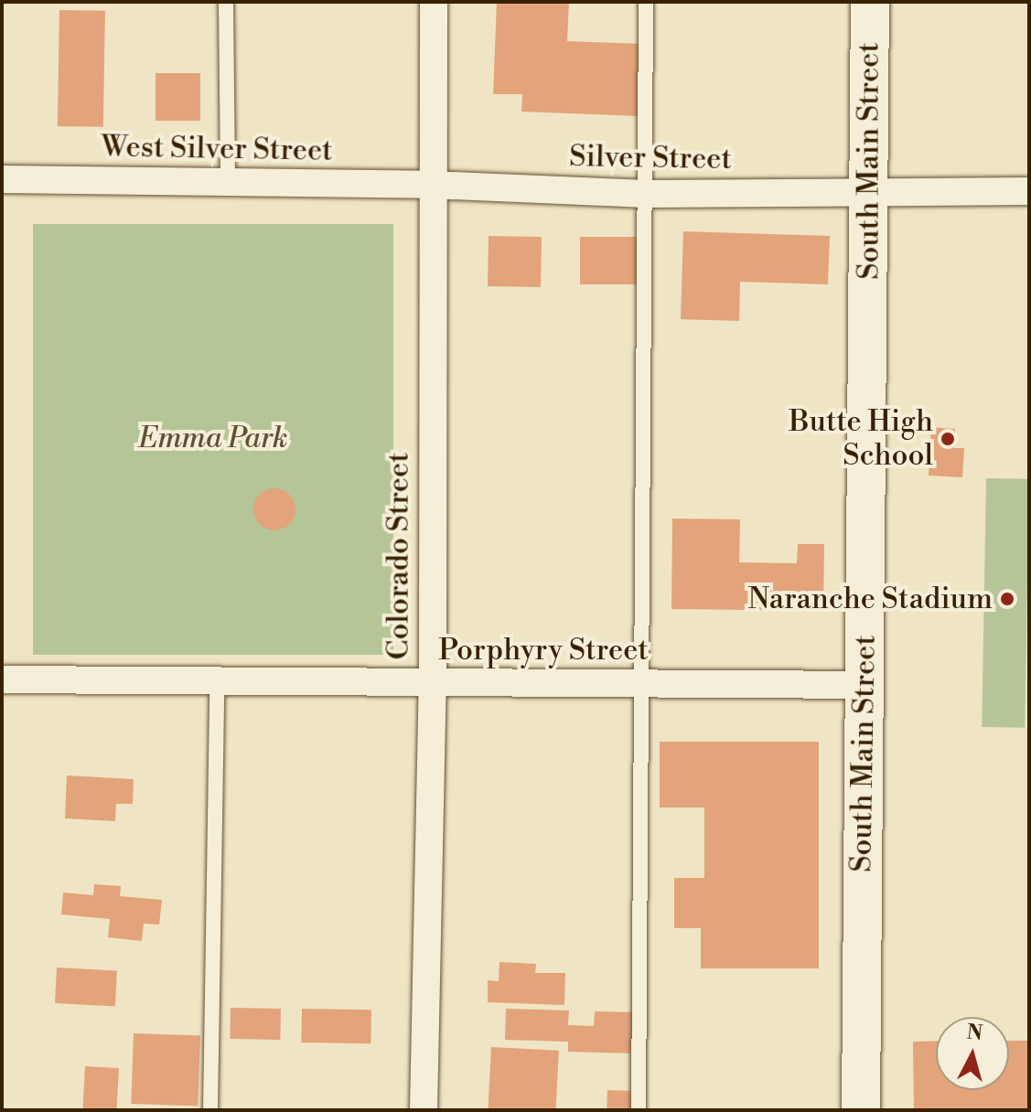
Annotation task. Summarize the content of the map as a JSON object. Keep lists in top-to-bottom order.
{
  "streets": {
    "main road": ["South Main Street"],
    "street": [
      "West Silver Street",
      "Silver Street",
      "Colorado Street",
      "Porphyry Street"
    ]
  },
  "crossings": [
    ["West Silver Street", "Silver Street"],
    ["West Silver Street", "Colorado Street"],
    ["Silver Street", "South Main Street"],
    ["Silver Street", "Colorado Street"],
    ["South Main Street", "Porphyry Street"],
    ["Colorado Street", "Porphyry Street"]
  ],
  "parks": ["Emma Park"],
  "places": ["Butte High School", "Naranche Stadium"],
  "north": "top"
}
